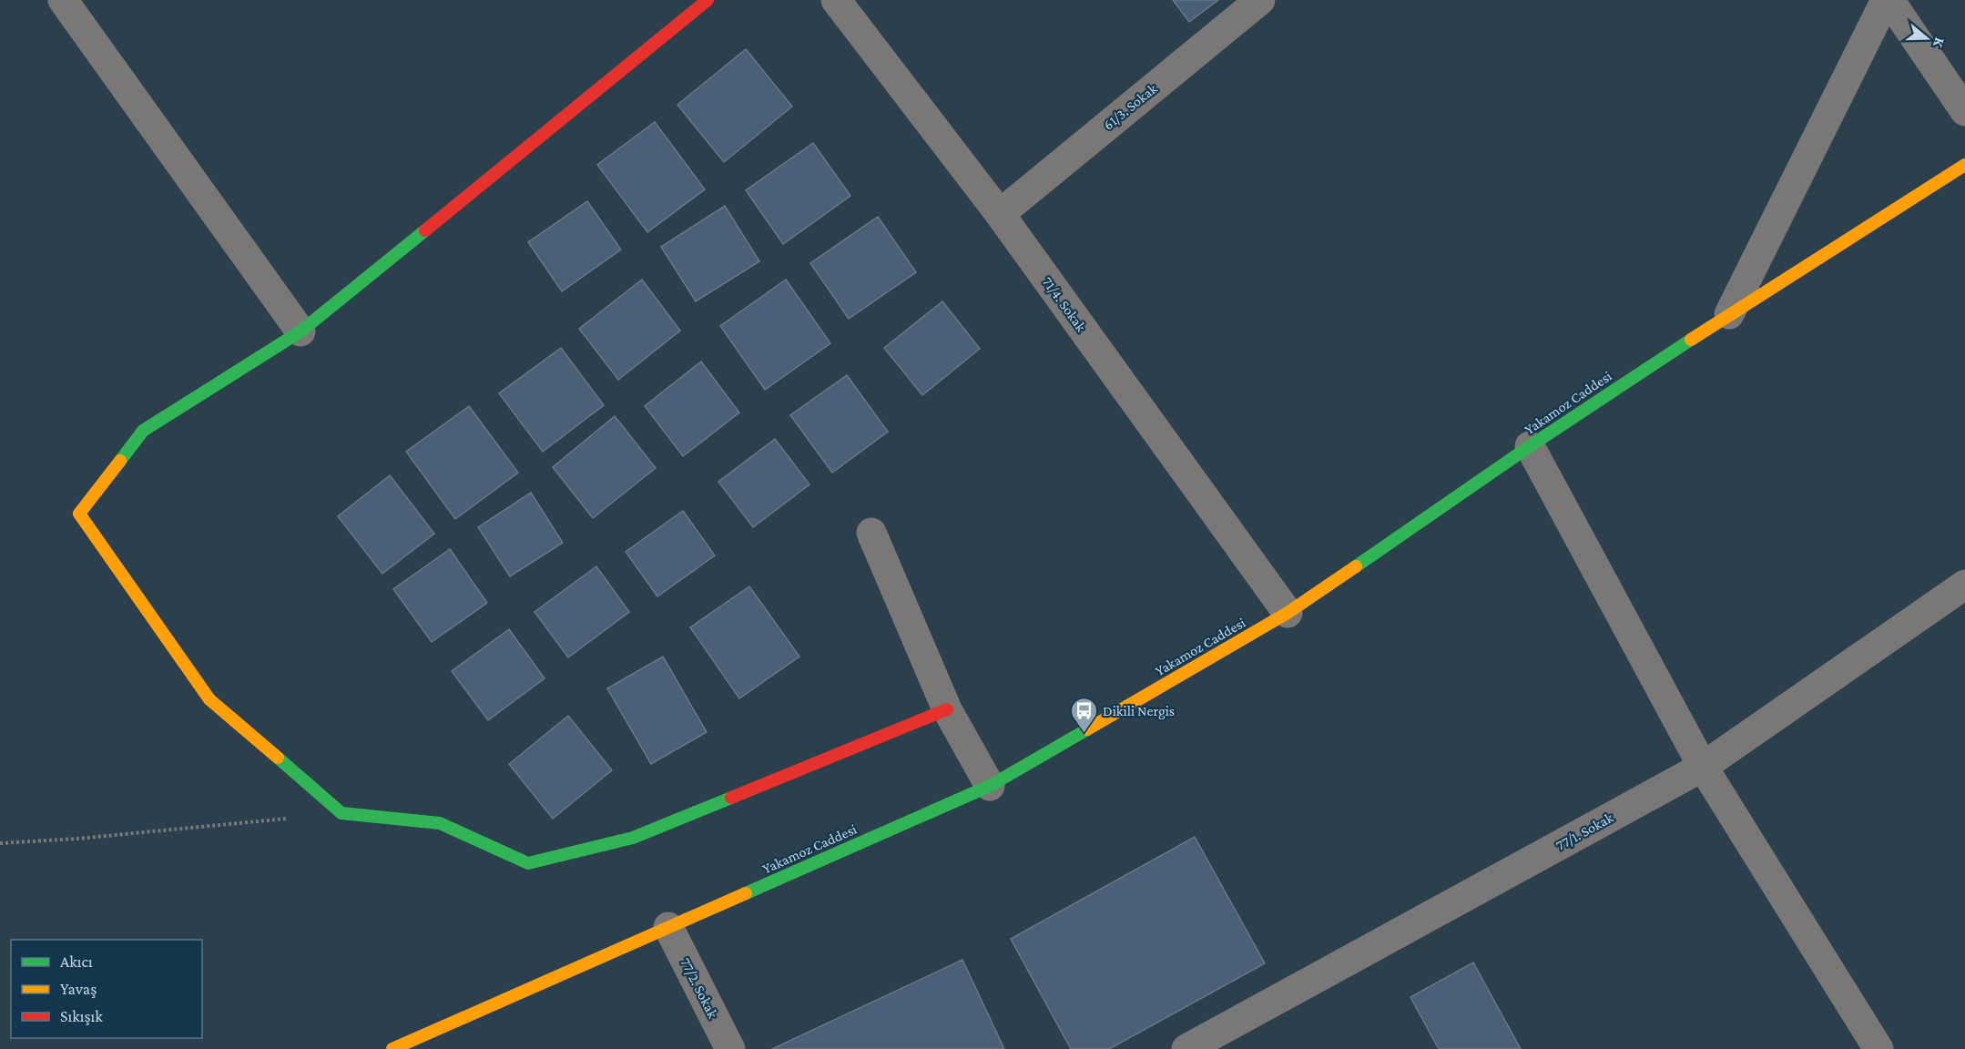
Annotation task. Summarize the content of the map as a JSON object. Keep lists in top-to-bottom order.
{
  "streets": {
    "street": [
      "61/3. Sokak",
      "71/4. Sokak",
      "Yakamoz Caddesi",
      "77/1. Sokak",
      "77/2. Sokak"
    ]
  },
  "crossings": [
    ["61/3. Sokak", "71/4. Sokak"],
    ["71/4. Sokak", "Yakamoz Caddesi"],
    ["Yakamoz Caddesi", "77/2. Sokak"]
  ],
  "places": {
    "bus stop": ["Dikili Nergis"]
  },
  "legend": ["Akıcı", "Yavaş", "Sıkışık"],
  "north": "right"
}
